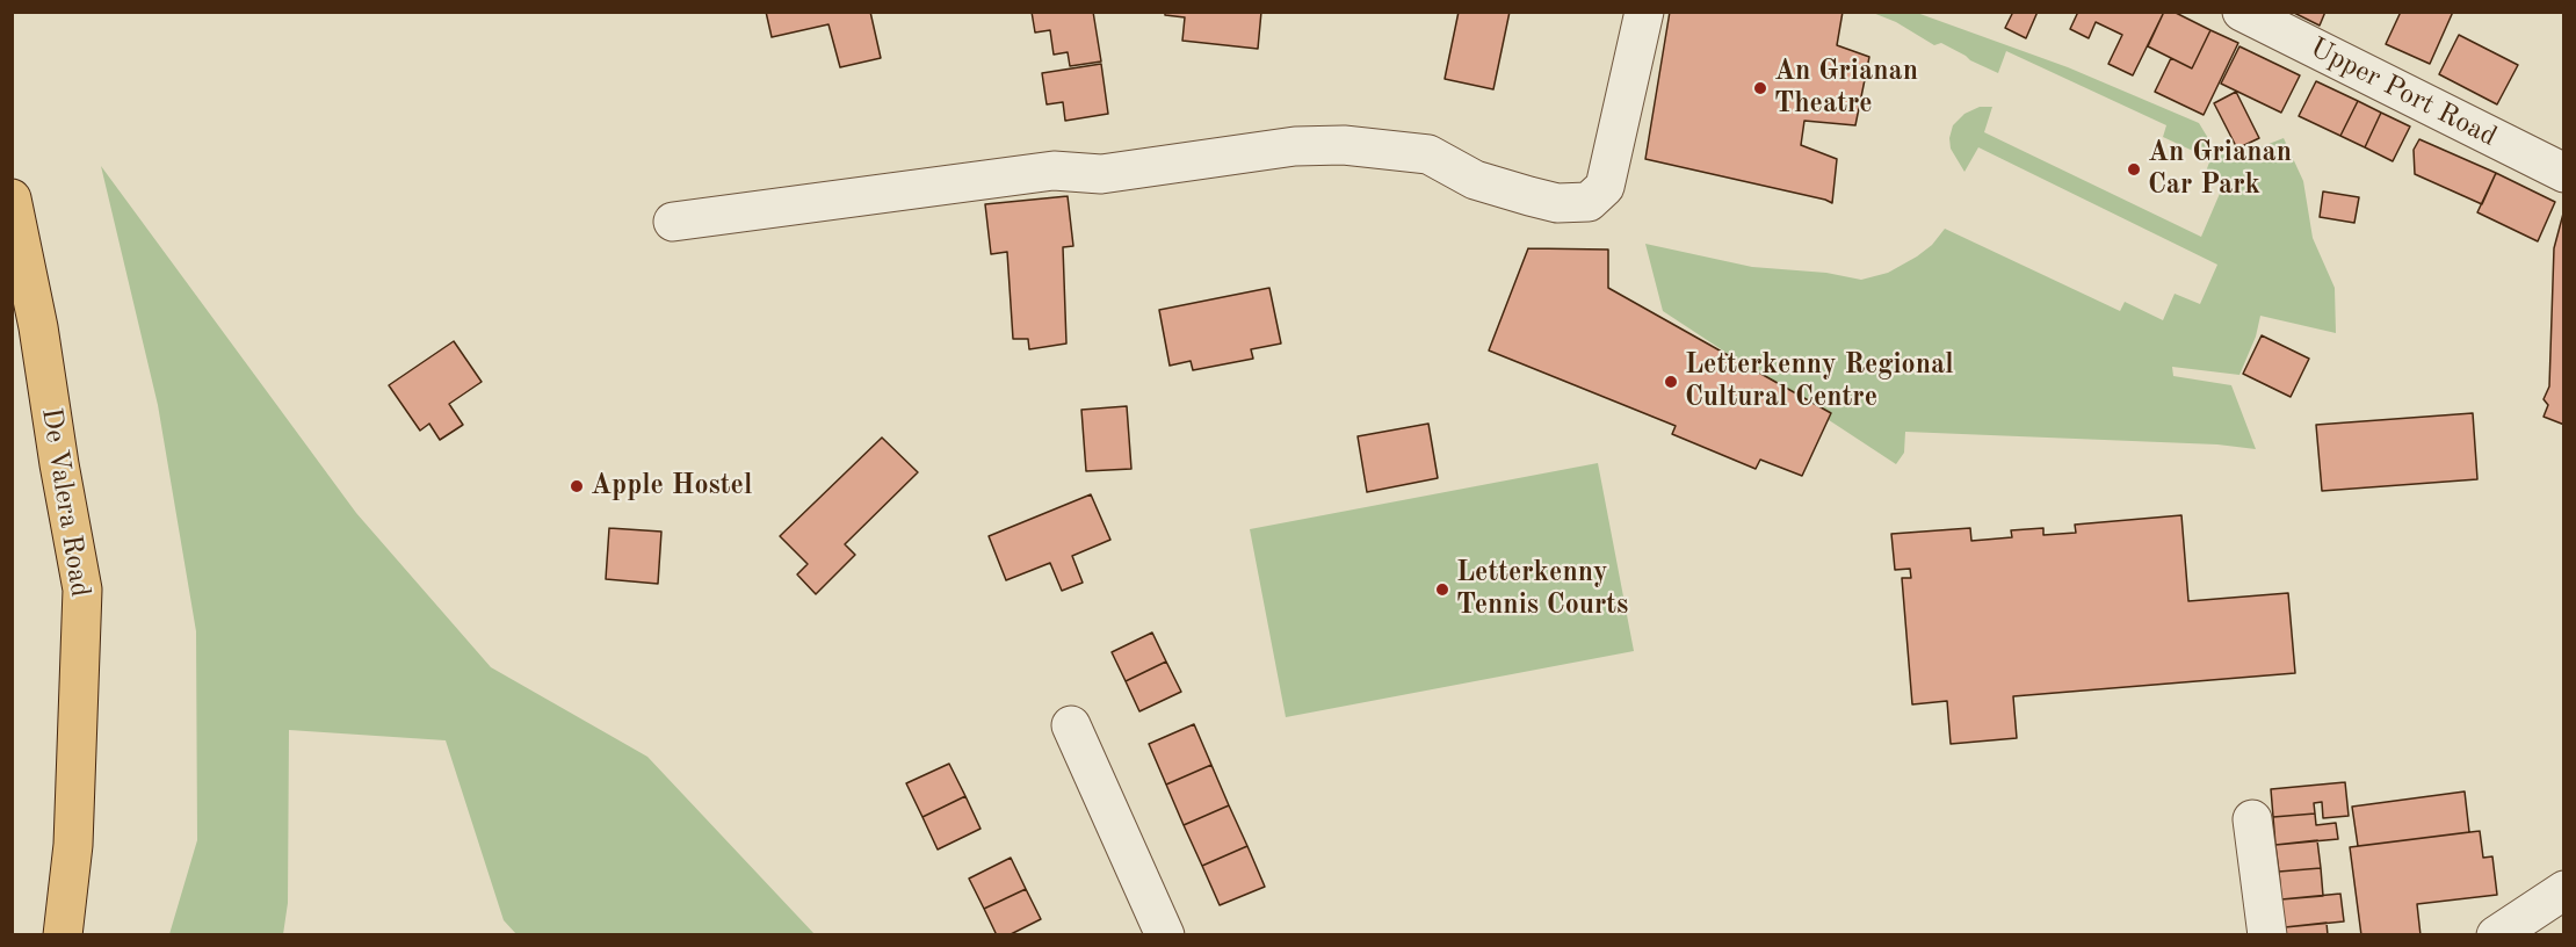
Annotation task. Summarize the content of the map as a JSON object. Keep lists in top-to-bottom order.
{
  "streets": {
    "main road": ["De Valera Road"],
    "street": ["Upper Port Road"]
  },
  "places": [
    "An Grianan Theatre",
    "An Grianan Car Park",
    "Letterkenny Regional Cultural Centre",
    "Apple Hostel",
    "Letterkenny Tennis Courts"
  ]
}
